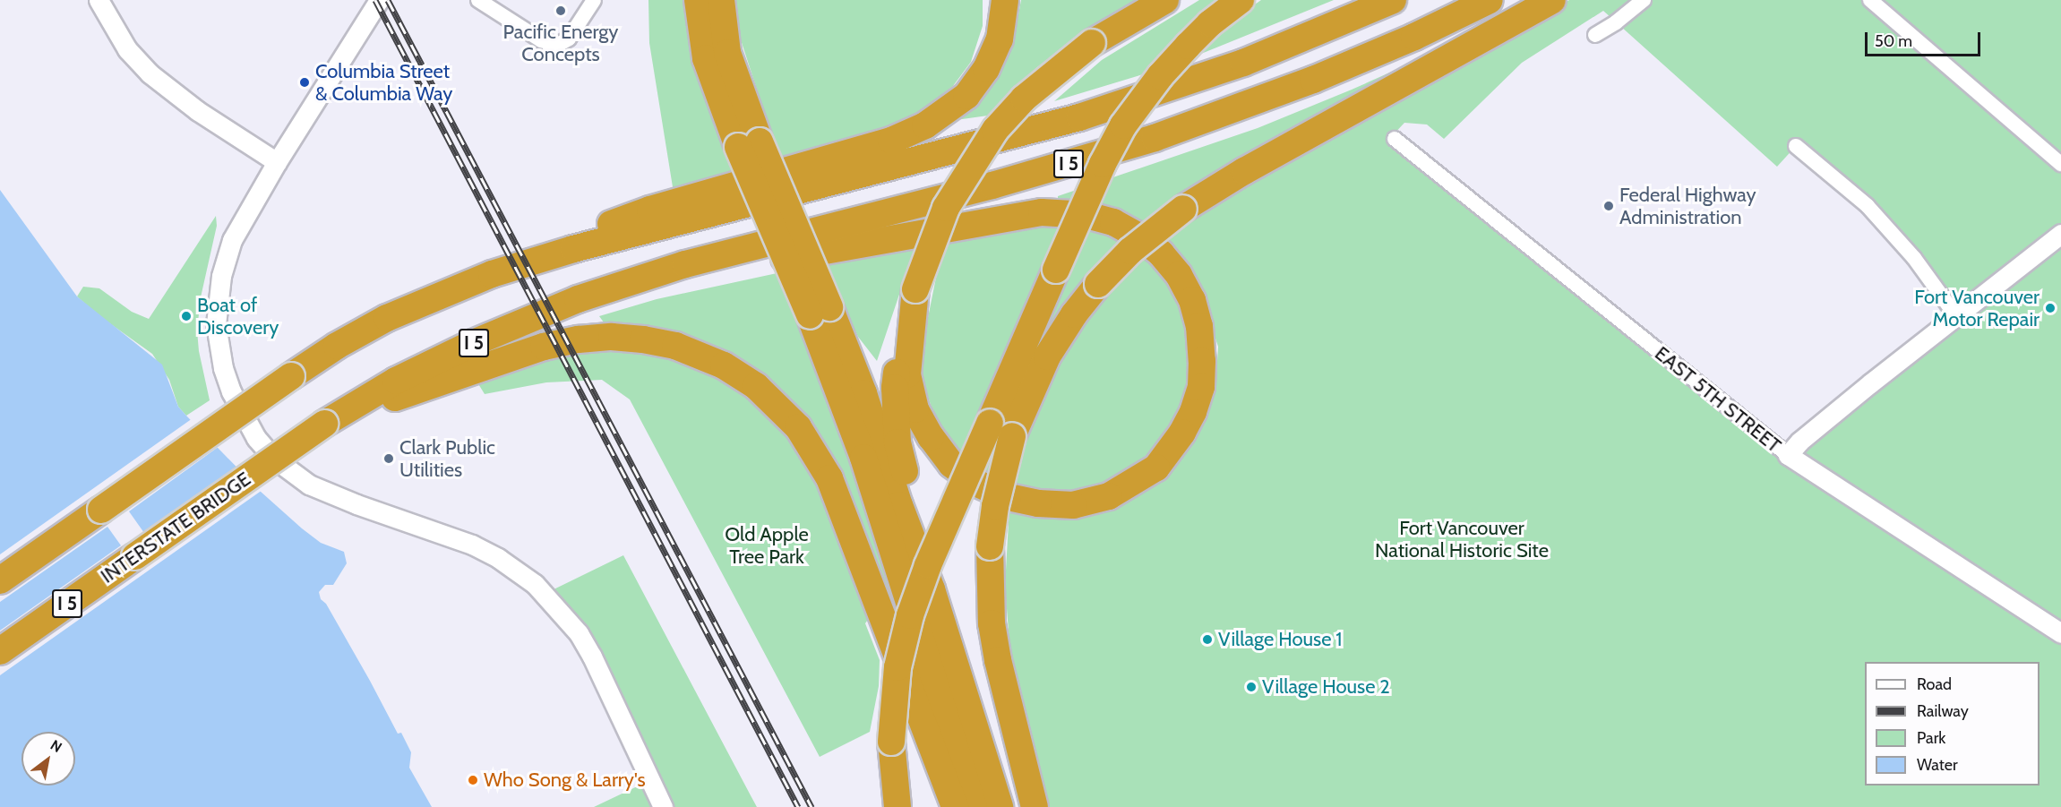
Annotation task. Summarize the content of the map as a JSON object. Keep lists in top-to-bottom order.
{
  "streets": {
    "highway": ["I 5", "INTERSTATE BRIDGE"],
    "street": ["EAST 5TH STREET"]
  },
  "crossings": [
    ["I 5", "INTERSTATE BRIDGE"]
  ],
  "parks": ["Fort Vancouver National Historic Site", "Old Apple Tree Park"],
  "places": [
    "Pacific Energy Concepts",
    "Columbia Street & Columbia Way",
    "Federal Highway Administration",
    "Fort Vancouver Motor Repair",
    "Boat of Discovery",
    "Clark Public Utilities",
    "Village House 1",
    "Village House 2",
    "Who Song & Larry's"
  ],
  "legend": [
    "Road",
    "Railway",
    "Park",
    "Water"
  ],
  "scale_bar": "50 m",
  "north": "top right"
}
